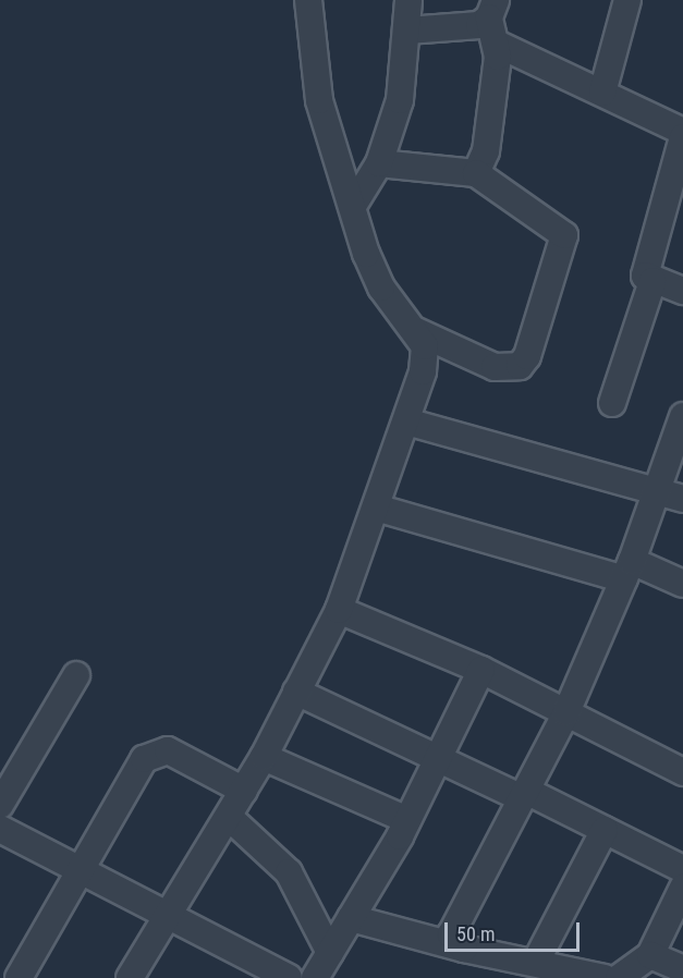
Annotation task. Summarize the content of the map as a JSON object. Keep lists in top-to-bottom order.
{
  "scale_bar": "50 m"
}
